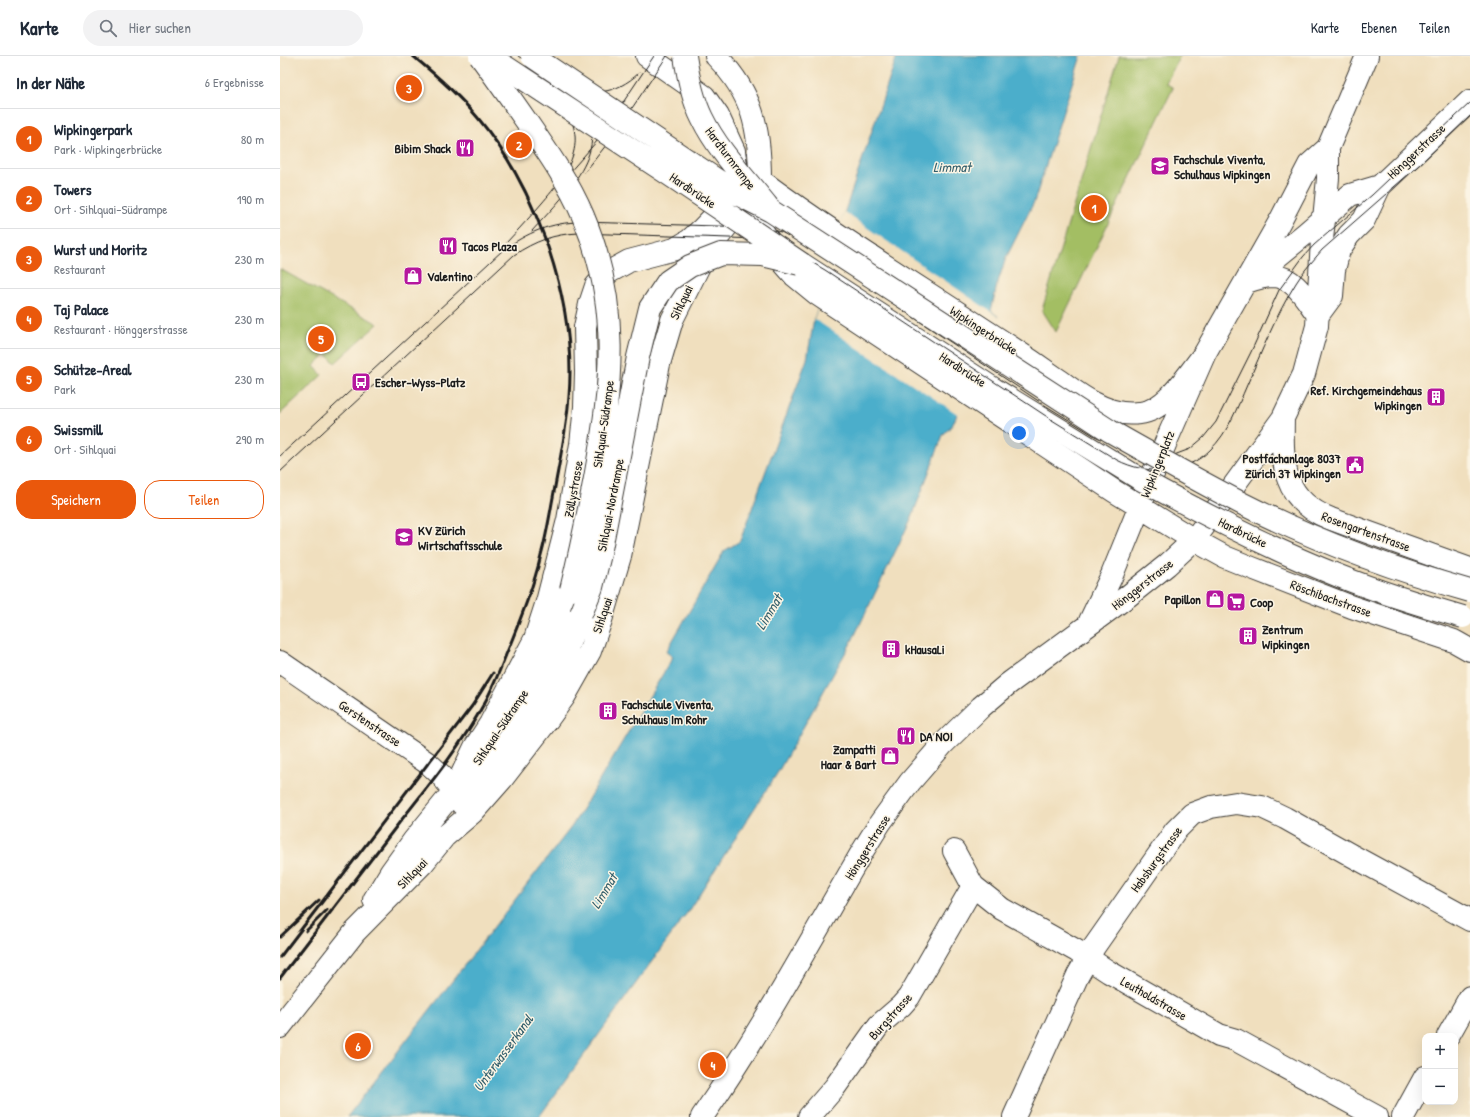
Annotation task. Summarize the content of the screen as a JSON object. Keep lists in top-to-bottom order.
{
  "streets": {
    "street": [
      "Hönggerstrasse",
      "Hardturmrampe",
      "Hardbrücke",
      "Sihlquai",
      "Wipkingerbrücke",
      "Sihlquai-Südrampe",
      "Wipkingerplatz",
      "Zöllystrasse",
      "Sihlquai-Nordrampe",
      "Rosengartenstrasse",
      "Röschibachstrasse",
      "Gerstenstrasse",
      "Habsburgstrasse",
      "Leutholdstrasse",
      "Burgstrasse"
    ]
  },
  "crossings": [
    ["Hönggerstrasse", "Wipkingerplatz"],
    ["Hönggerstrasse", "Röschibachstrasse"],
    ["Hardturmrampe", "Hardbrücke"],
    ["Hardbrücke", "Sihlquai-Nordrampe"],
    ["Sihlquai", "Sihlquai-Südrampe"],
    ["Sihlquai", "Zöllystrasse"],
    ["Sihlquai", "Sihlquai-Nordrampe"],
    ["Sihlquai", "Gerstenstrasse"],
    ["Wipkingerbrücke", "Wipkingerplatz"],
    ["Sihlquai-Südrampe", "Zöllystrasse"],
    ["Sihlquai-Südrampe", "Gerstenstrasse"],
    ["Wipkingerplatz", "Röschibachstrasse"],
    ["Zöllystrasse", "Gerstenstrasse"],
    ["Habsburgstrasse", "Leutholdstrasse"],
    ["Leutholdstrasse", "Burgstrasse"]
  ],
  "water": ["Limmat", "Unterwasserkanal"],
  "places": {
    "restaurant": ["Bibim Shack", "Tacos Plaza", "DA NOI"],
    "school or university": ["Fachschule Viventa, Schulhaus Wipkingen", "KV Zürich Wirtschaftsschule"],
    "shop": ["Valentino", "Papillon", "Zampatti Haar & Bart"],
    "bus stop": ["Escher-Wyss-Platz"],
    "building": [
      "Ref. Kirchgemeindehaus Wipkingen",
      "Zentrum Wipkingen",
      "kHausaLi",
      "Fachschule Viventa, Schulhaus Im Rohr"
    ],
    "public building": ["Postfachanlage 8037 Zürich 37 Wipkingen"],
    "supermarket": ["Coop"]
  },
  "page": {
    "header": "Karte",
    "search": "Hier suchen",
    "nav": ["Karte", "Ebenen", "Teilen"],
    "heading": ["In der Nähe", "6 Ergebnisse"],
    "pins": [
      "3",
      "2",
      "1",
      "5",
      "6",
      "4"
    ],
    "list": [
      {
        "mark": "1",
        "name": "Wipkingerpark",
        "note": "Park · Wipkingerbrücke",
        "value": "80 m"
      },
      {
        "mark": "2",
        "name": "Towers",
        "note": "Ort · Sihlquai-Südrampe",
        "value": "190 m"
      },
      {
        "mark": "3",
        "name": "Wurst und Moritz",
        "note": "Restaurant",
        "value": "230 m"
      },
      {
        "mark": "4",
        "name": "Taj Palace",
        "note": "Restaurant · Hönggerstrasse",
        "value": "230 m"
      },
      {
        "mark": "5",
        "name": "Schütze-Areal",
        "note": "Park",
        "value": "230 m"
      },
      {
        "mark": "6",
        "name": "Swissmill",
        "note": "Ort · Sihlquai",
        "value": "290 m"
      }
    ],
    "buttons": ["Speichern", "Teilen"],
    "map_buttons": ["+", "−"]
  }
}
